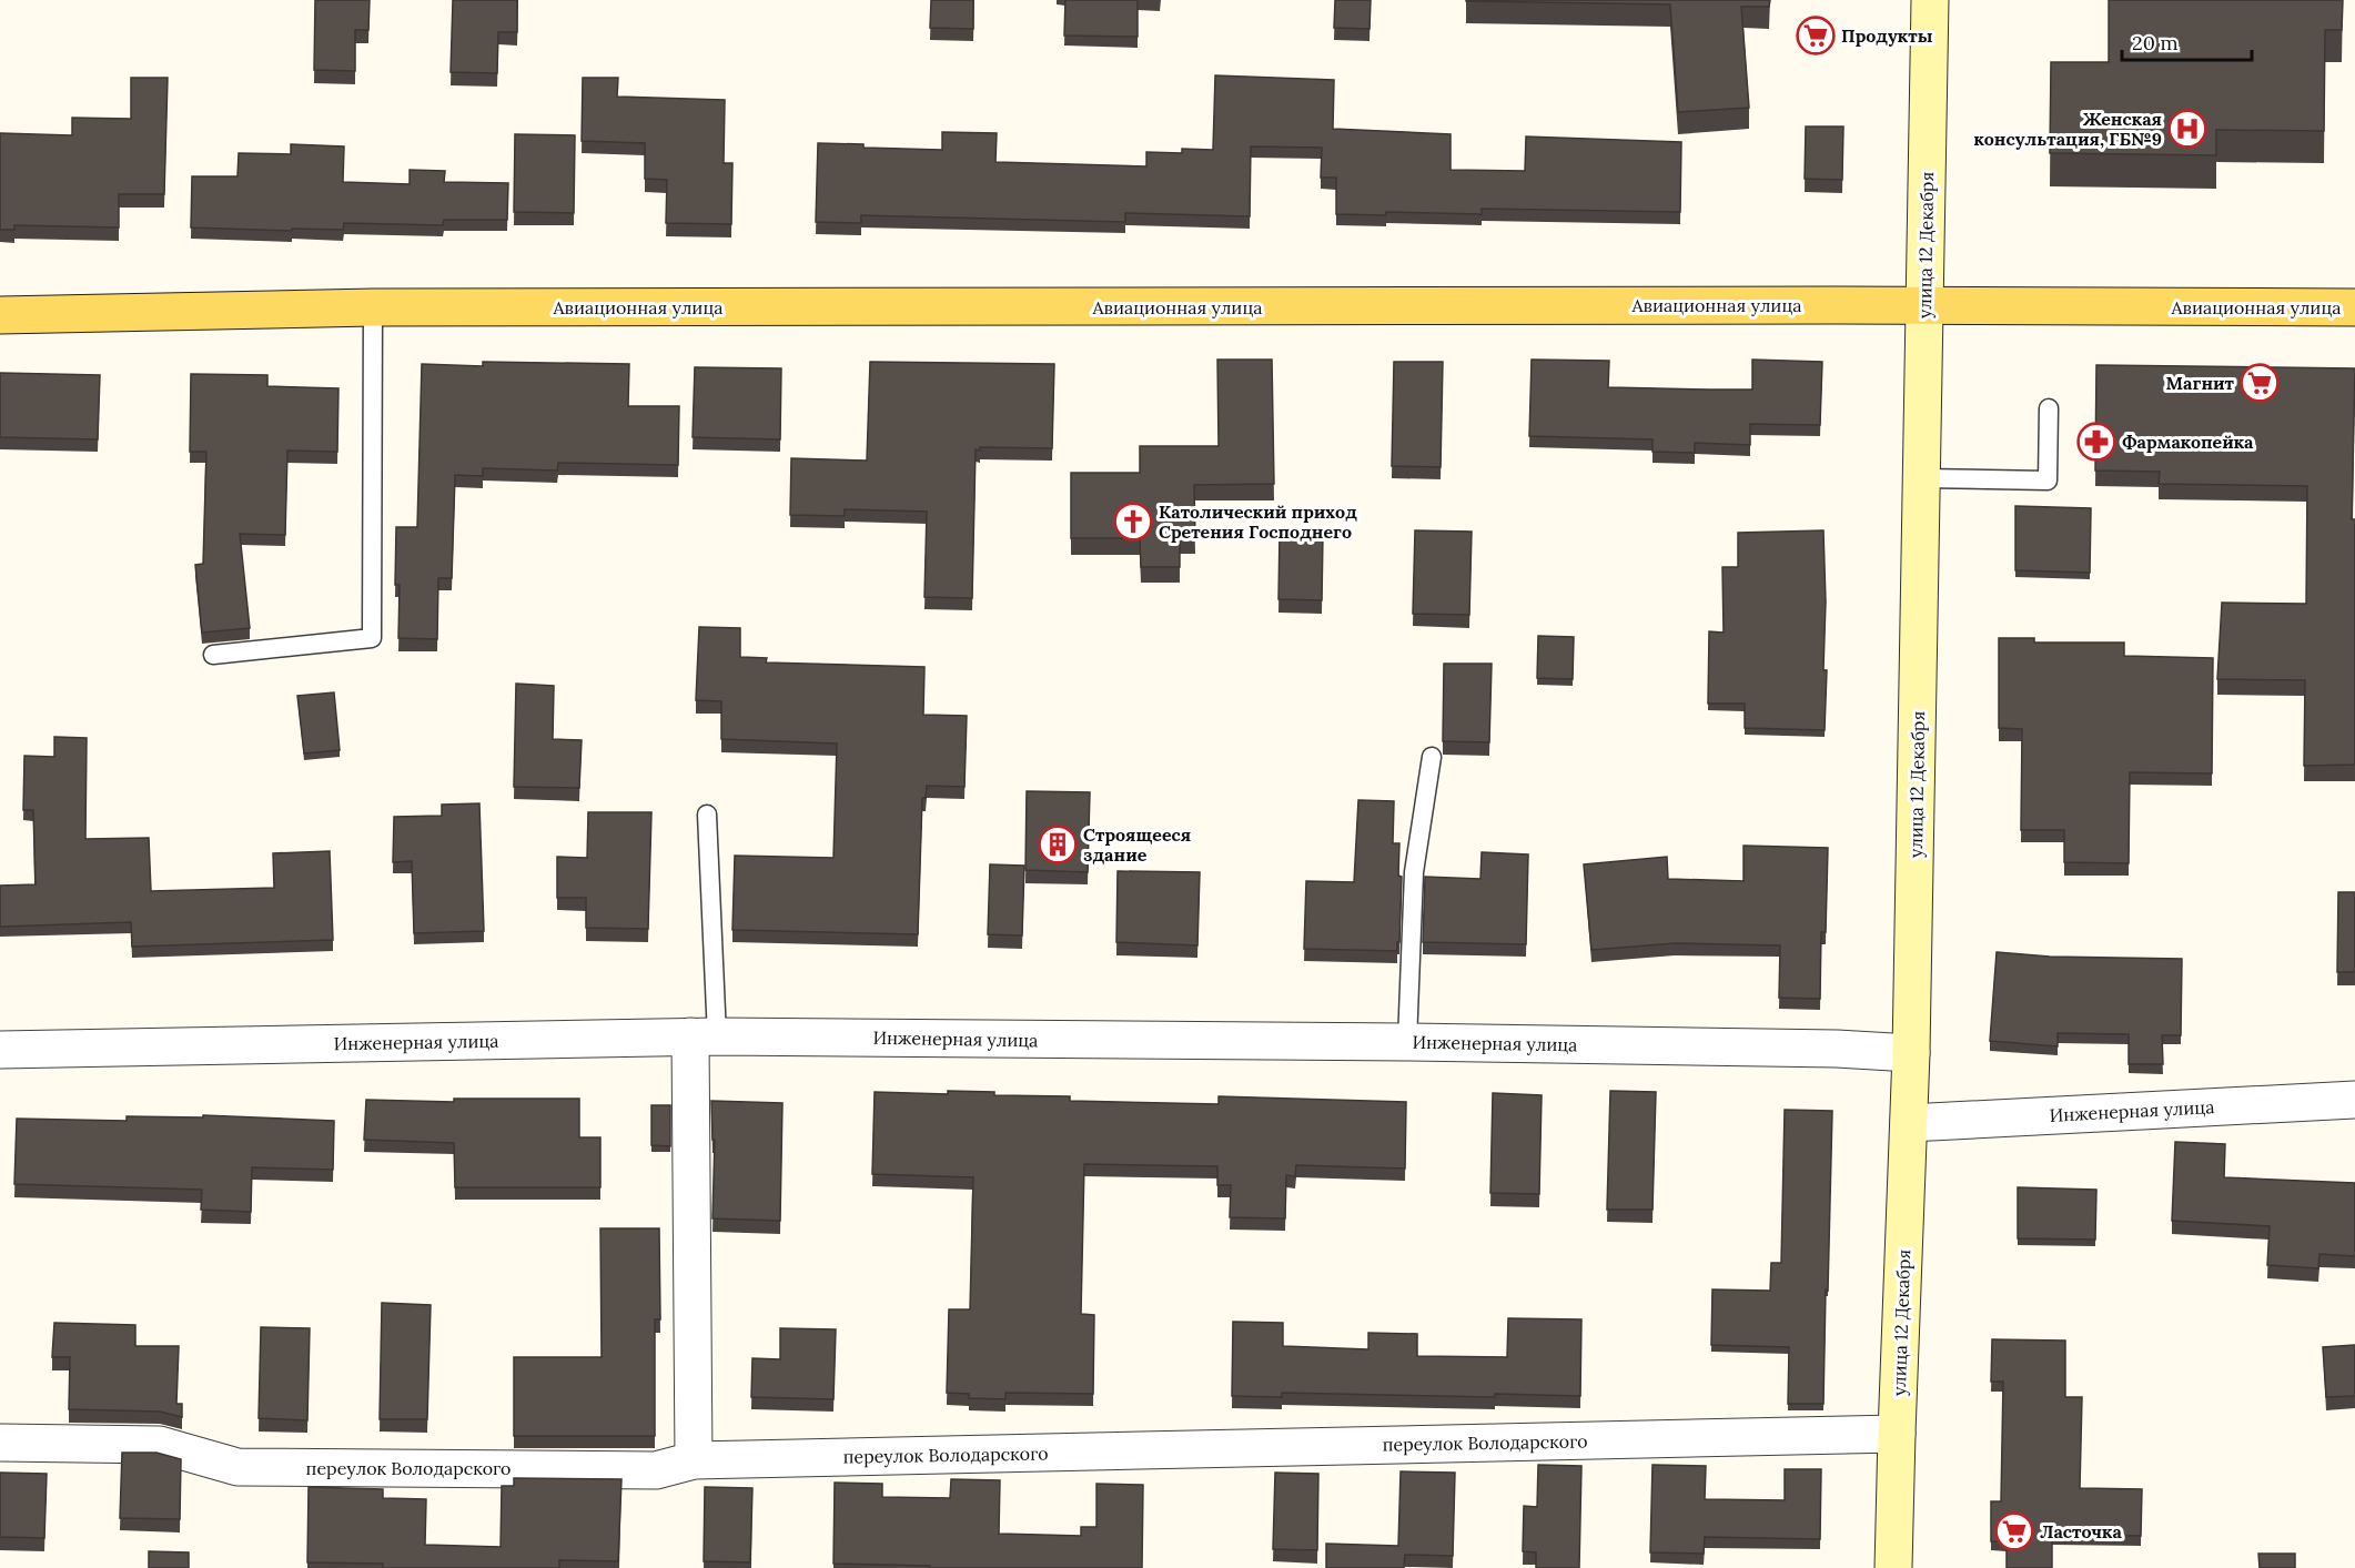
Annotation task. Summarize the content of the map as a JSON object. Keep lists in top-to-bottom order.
{
  "streets": {
    "main road": ["улица 12 Декабря", "Авиационная улица"],
    "street": ["Инженерная улица", "переулок Володарского"]
  },
  "crossings": [
    ["улица 12 Декабря", "Авиационная улица"],
    ["улица 12 Декабря", "Инженерная улица"],
    ["улица 12 Декабря", "переулок Володарского"]
  ],
  "places": {
    "supermarket": ["Продукты", "Магнит", "Ласточка"],
    "hospital": ["Женская консультация, ГБ№9"],
    "pharmacy": ["Фармакопейка"],
    "church": ["Католический приход Сретения Господнего"],
    "building": ["Строящееся здание"]
  },
  "scale_bar": "20 m"
}
